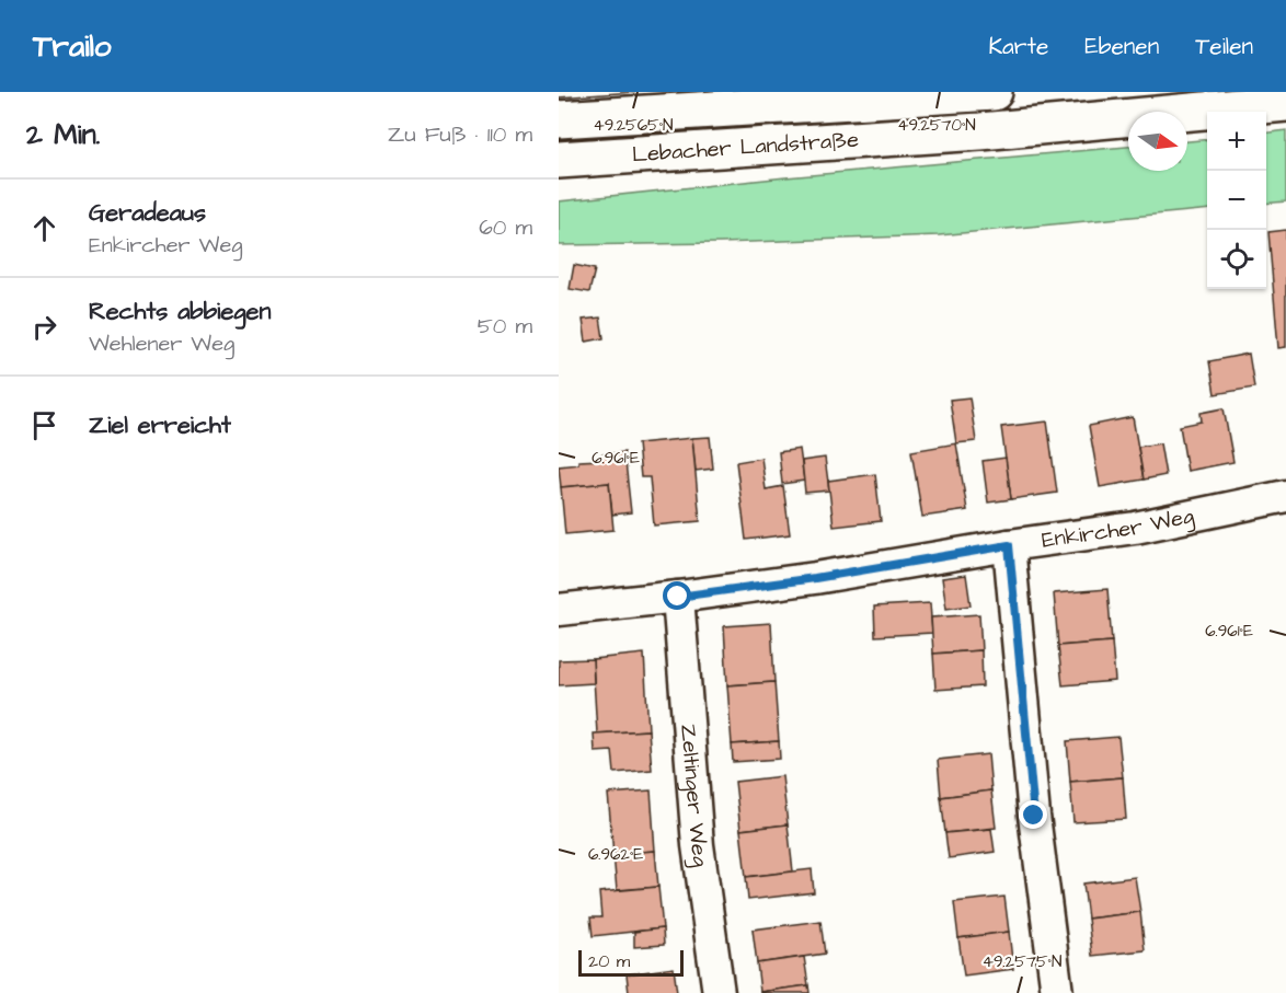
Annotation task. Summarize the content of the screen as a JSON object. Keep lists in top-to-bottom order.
{
  "streets": {
    "highway": ["Lebacher Landstraße"],
    "street": ["Enkircher Weg", "Zeltinger Weg"]
  },
  "crossings": [
    ["Enkircher Weg", "Zeltinger Weg"]
  ],
  "scale_bar": "20 m",
  "north": "right",
  "page": {
    "header": "Trailo",
    "nav": ["Karte", "Ebenen", "Teilen"],
    "heading": ["2 Min.", "Zu Fuß · 110 m"],
    "map_buttons": ["+", "−"],
    "list": [
      ["Geradeaus", "Enkircher Weg", "60 m"],
      ["Rechts abbiegen", "Wehlener Weg", "50 m"],
      "Ziel erreicht"
    ],
    "scale": "20 m"
  },
  "coordinates": [
    "49.2565°N",
    "49.2570°N",
    "6.961°E",
    "6.962°E",
    "49.2575°N"
  ]
}
